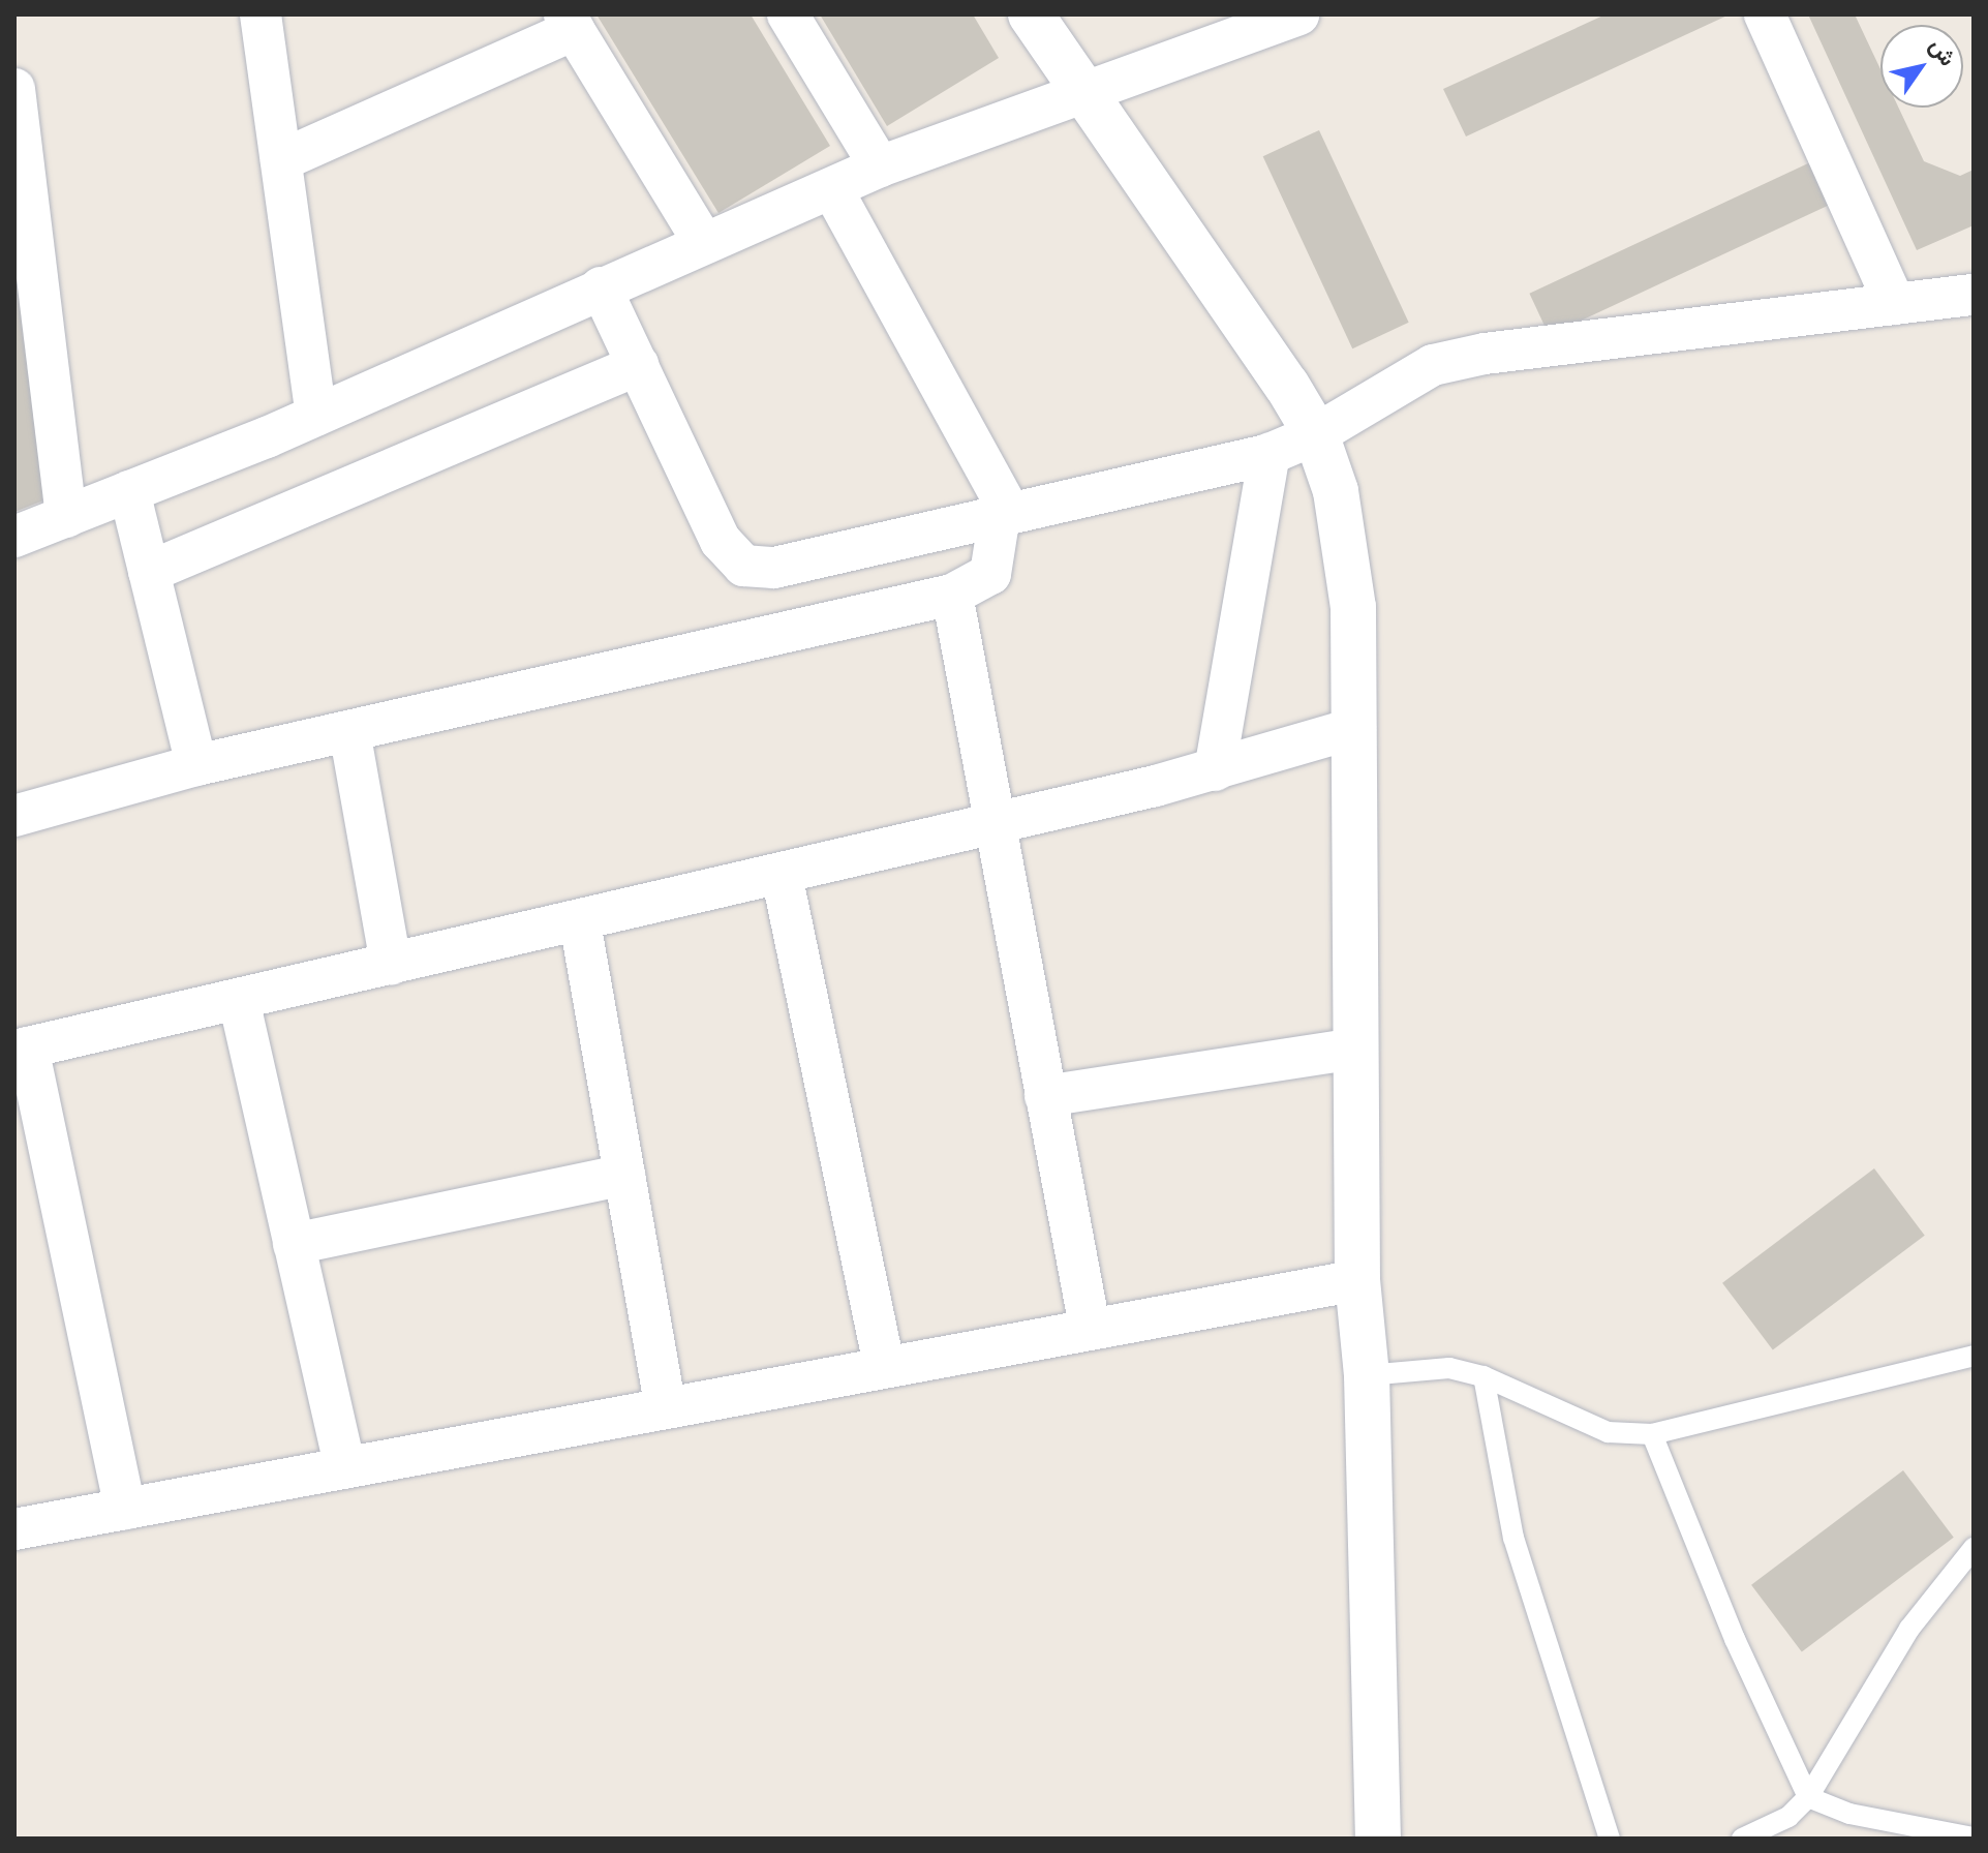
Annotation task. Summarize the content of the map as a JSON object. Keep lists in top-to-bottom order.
{
  "north": "top right"
}
